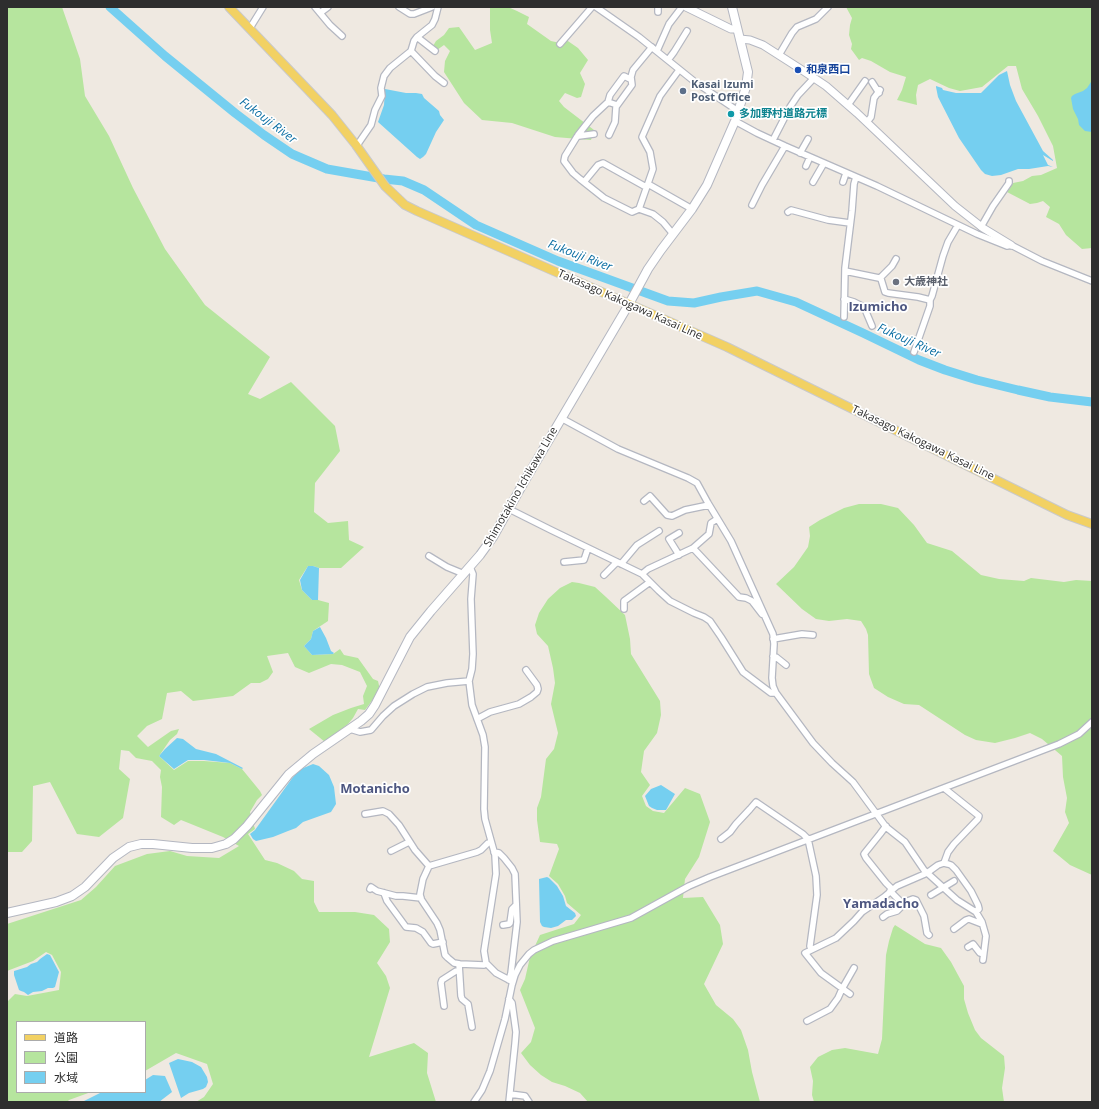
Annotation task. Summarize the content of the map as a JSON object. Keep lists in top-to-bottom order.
{
  "streets": {
    "main road": ["Takasago Kakogawa Kasai Line", "Shimotakino Ichikawa Line"]
  },
  "crossings": [
    ["Takasago Kakogawa Kasai Line", "Shimotakino Ichikawa Line"]
  ],
  "districts": ["Izumicho", "Motanicho", "Yamadacho"],
  "water": ["Fukouji River"],
  "places": [
    "和泉西口",
    "Kasai Izumi Post Office",
    "多加野村道路元標",
    "大歳神社"
  ],
  "legend": ["道路", "公園", "水域"]
}
